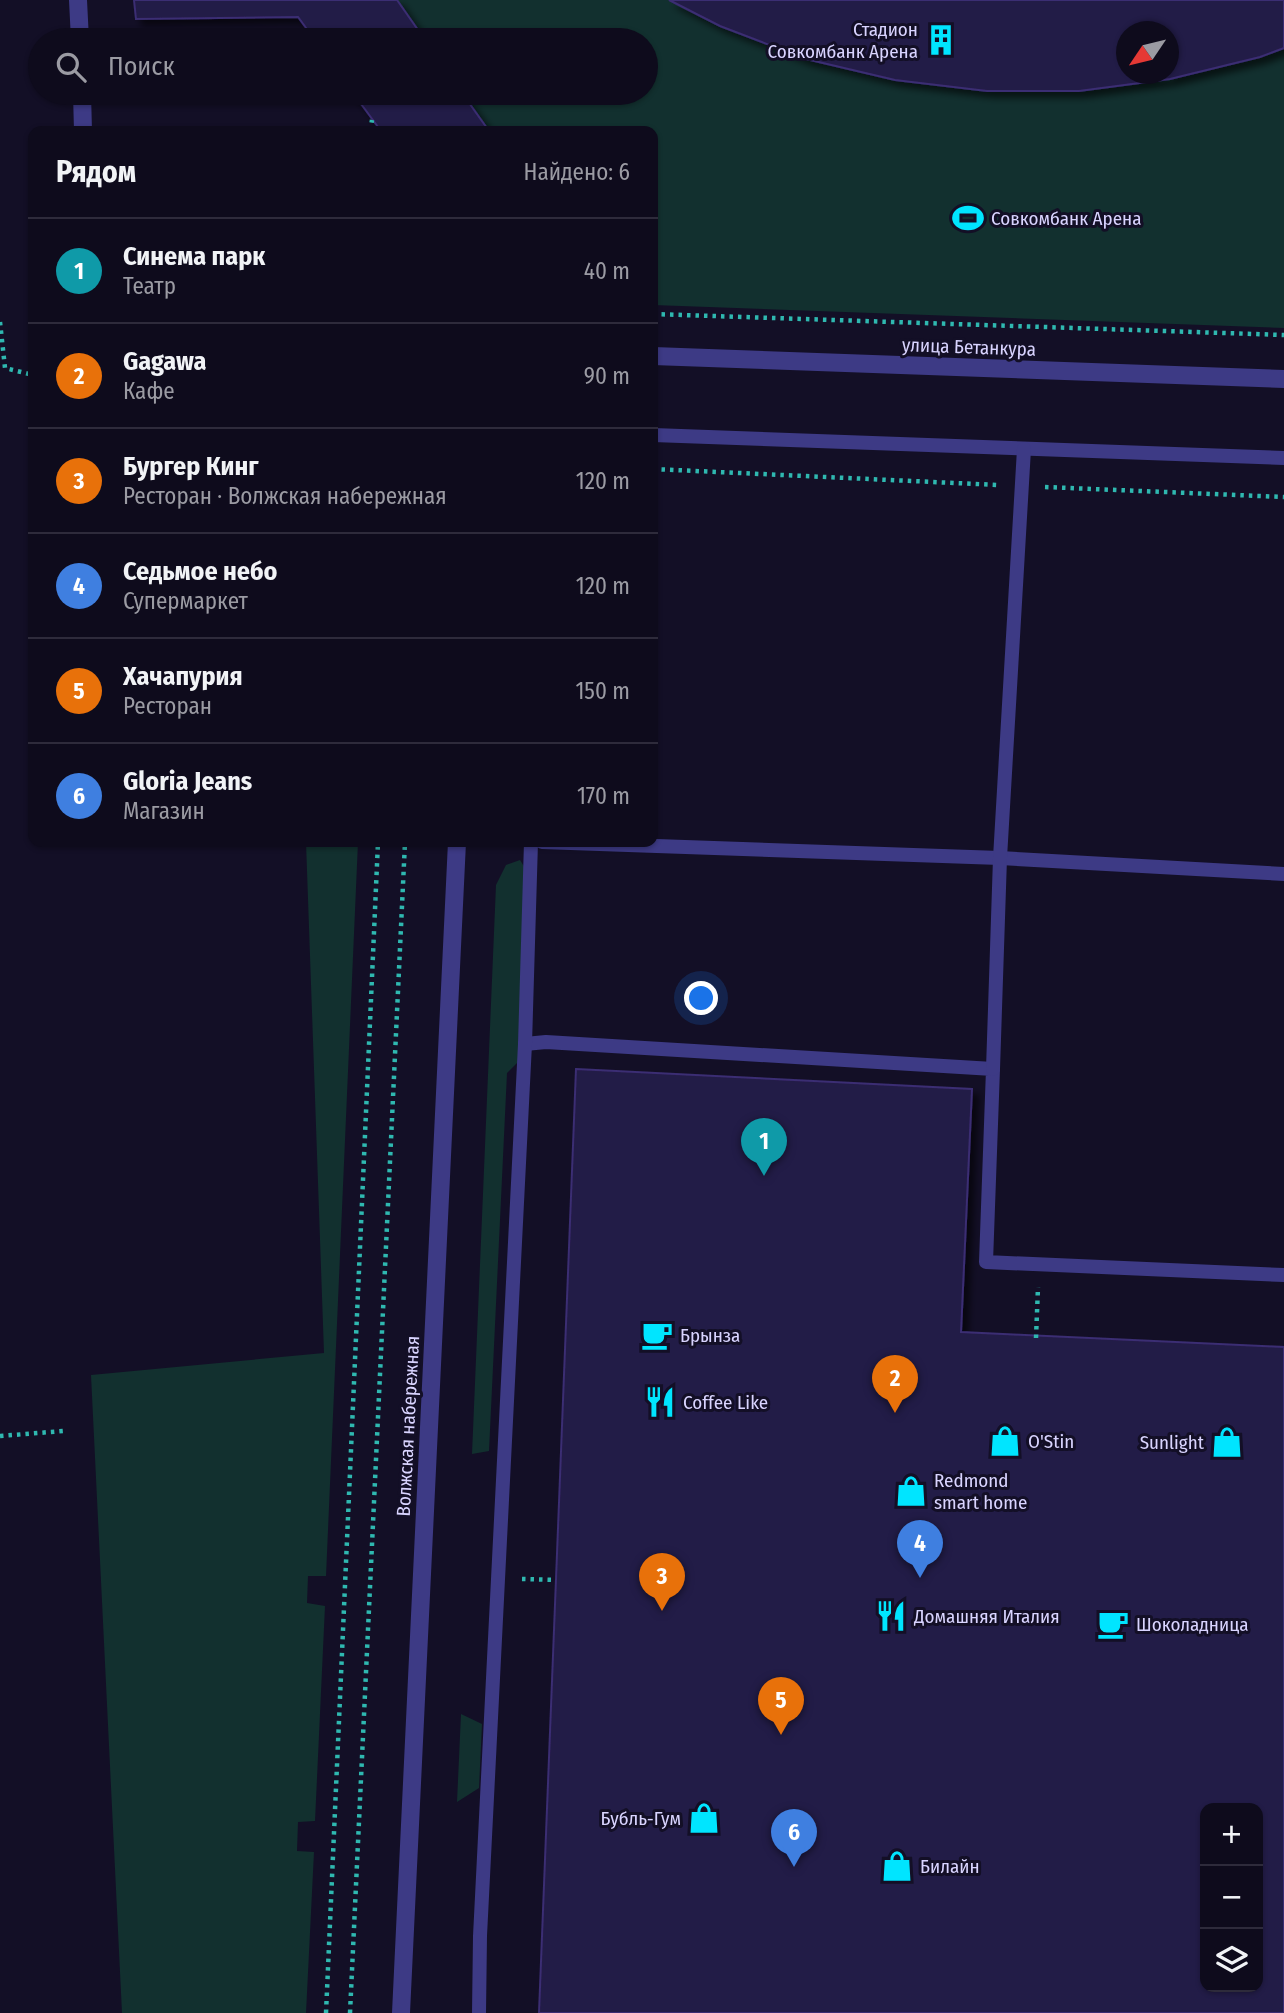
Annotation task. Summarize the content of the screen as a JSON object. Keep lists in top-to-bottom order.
{
  "streets": {
    "street": ["улица Бетанкура", "Волжская набережная"]
  },
  "places": {
    "building": ["Стадион Совкомбанк Арена"],
    "sports": ["Совкомбанк Арена"],
    "cafe": ["Брынза", "Шоколадница"],
    "restaurant": ["Coffee Like", "Домашняя Италия"],
    "shop": [
      "O'Stin",
      "Sunlight",
      "Redmond smart home",
      "Бубль-Гум",
      "Билайн"
    ]
  },
  "north": "bottom left",
  "page": {
    "search": "Поиск",
    "heading": ["Рядом", "Найдено: 6"],
    "list": [
      {
        "mark": "1",
        "name": "Синема парк",
        "note": "Театр",
        "value": "40 m"
      },
      {
        "mark": "2",
        "name": "Gagawa",
        "note": "Кафе",
        "value": "90 m"
      },
      {
        "mark": "3",
        "name": "Бургер Кинг",
        "note": "Ресторан · Волжская набережная",
        "value": "120 m"
      },
      {
        "mark": "4",
        "name": "Седьмое небо",
        "note": "Супермаркет",
        "value": "120 m"
      },
      {
        "mark": "5",
        "name": "Хачапурия",
        "note": "Ресторан",
        "value": "150 m"
      },
      {
        "mark": "6",
        "name": "Gloria Jeans",
        "note": "Магазин",
        "value": "170 m"
      }
    ],
    "pins": [
      "1",
      "2",
      "4",
      "3",
      "5",
      "6"
    ],
    "map_buttons": ["+", "−"]
  }
}
